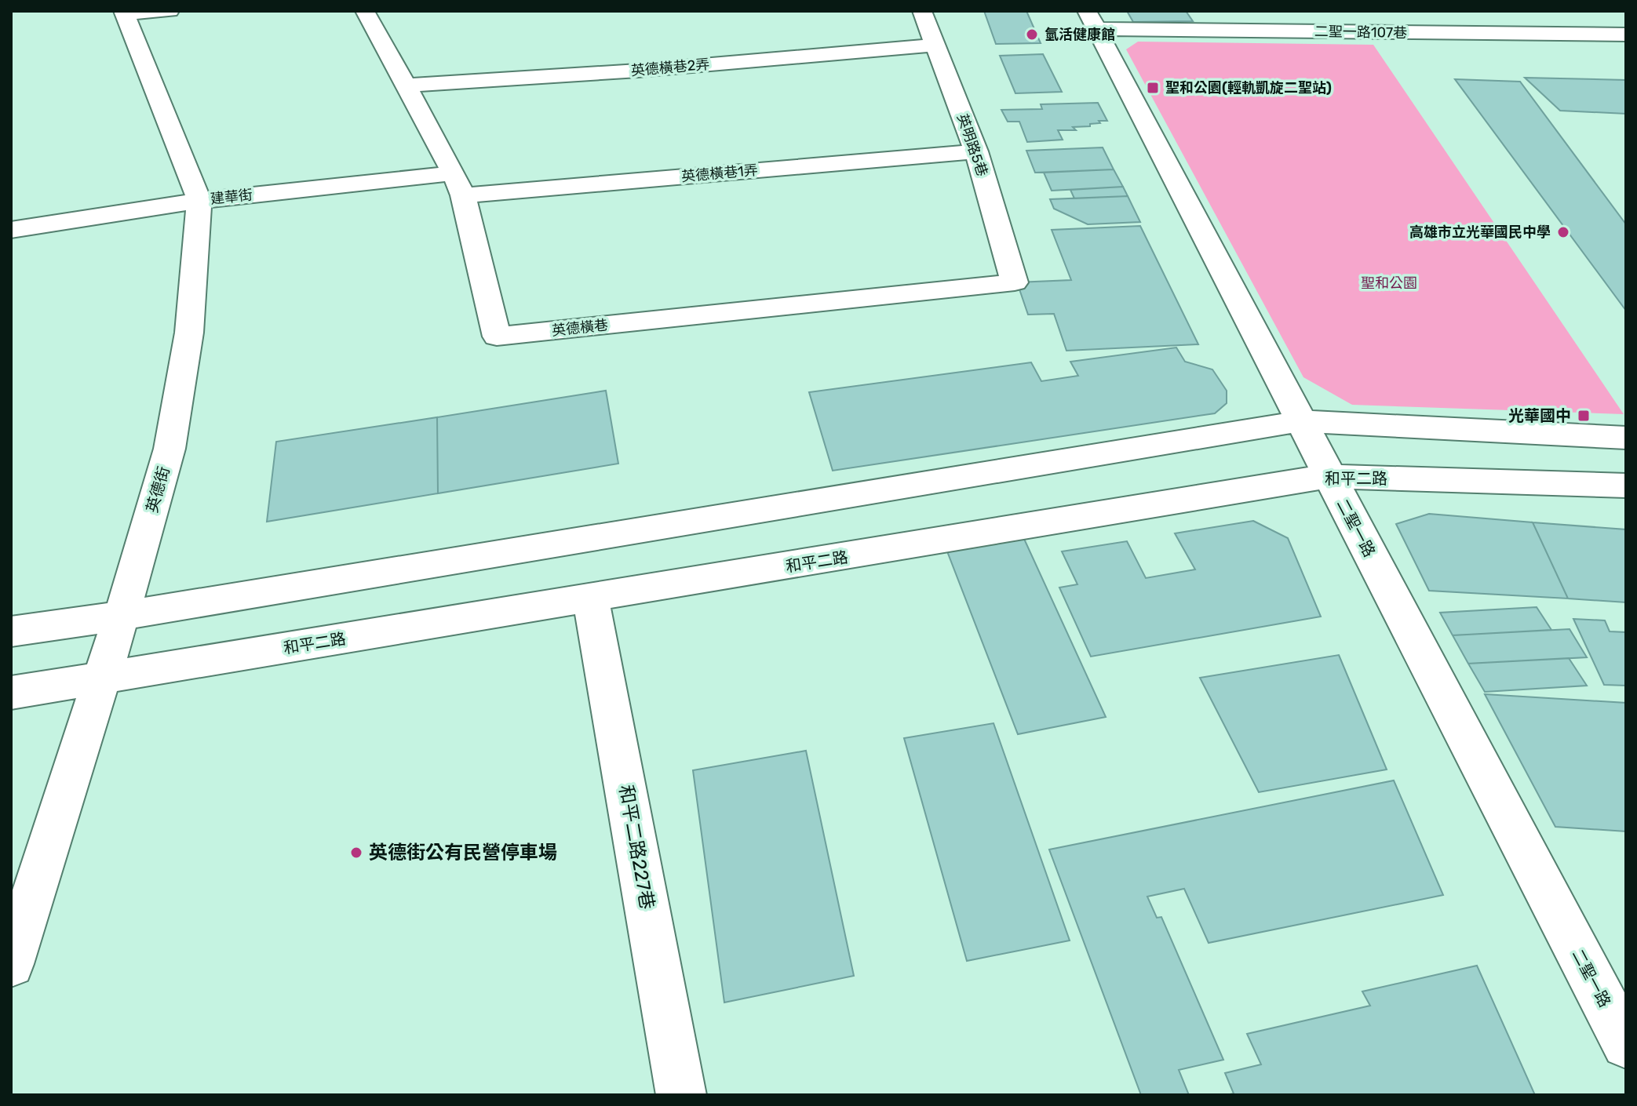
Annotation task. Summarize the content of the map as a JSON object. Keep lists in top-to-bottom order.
{
  "streets": {
    "street": [
      "二聖一路107巷",
      "英德橫巷2弄",
      "英明路5巷",
      "英德橫巷1弄",
      "建華街",
      "英德橫巷",
      "和平二路",
      "英德街",
      "二聖一路",
      "和平二路227巷"
    ]
  },
  "crossings": [
    ["二聖一路107巷", "二聖一路"],
    ["英德橫巷2弄", "英明路5巷"],
    ["英德橫巷2弄", "英德橫巷"],
    ["英明路5巷", "英德橫巷1弄"],
    ["英明路5巷", "英德橫巷"],
    ["英德橫巷1弄", "建華街"],
    ["英德橫巷1弄", "英德橫巷"],
    ["建華街", "英德橫巷"],
    ["建華街", "英德街"],
    ["和平二路", "英德街"],
    ["和平二路", "二聖一路"],
    ["和平二路", "和平二路227巷"]
  ],
  "parks": ["聖和公園"],
  "places": {
    "other": ["氫活健康館", "高雄市立光華國民中學", "英德街公有民營停車場"],
    "transit": ["聖和公園(輕軌凱旋二聖站)", "光華國中"]
  }
}
